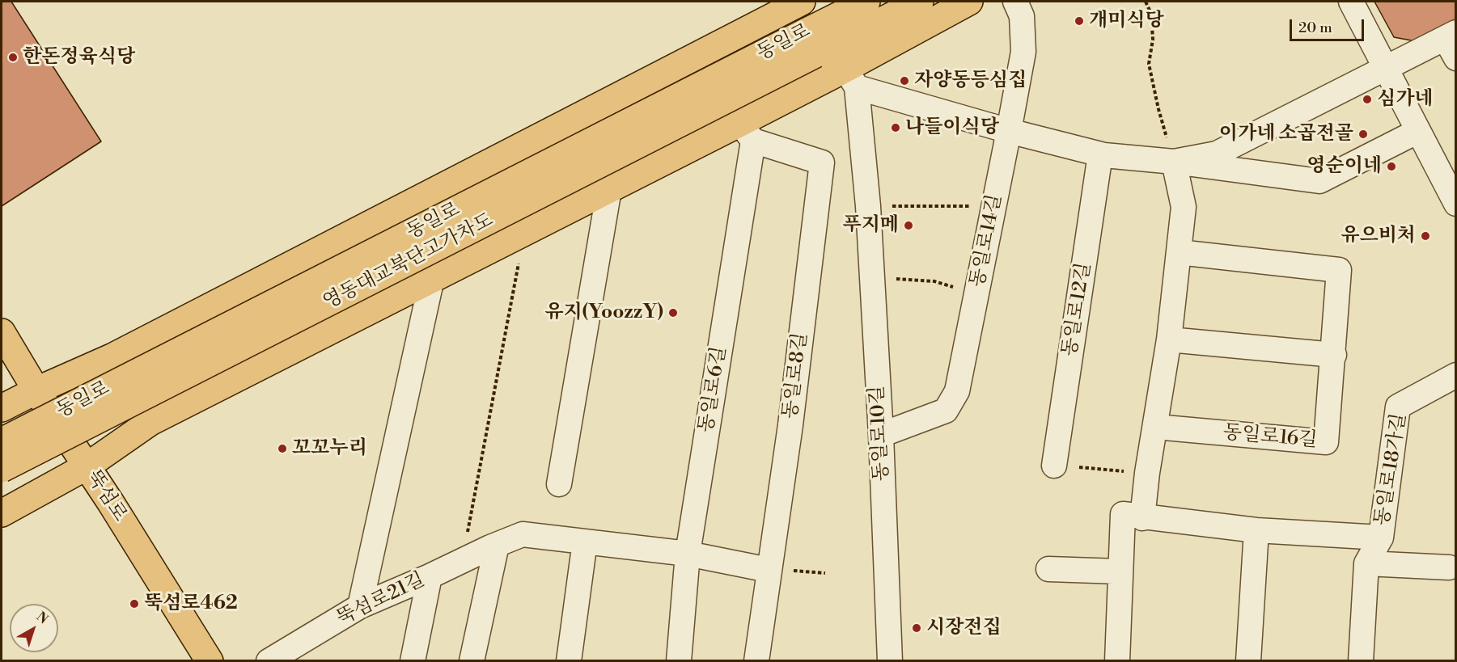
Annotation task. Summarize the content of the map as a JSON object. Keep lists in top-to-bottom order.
{
  "streets": {
    "main road": ["동일로", "영동대교북단고가차도", "뚝섬로"],
    "street": [
      "동일로14길",
      "동일로12길",
      "동일로8길",
      "동일로6길",
      "동일로10길",
      "동일로16길",
      "동일로18가길",
      "뚝섬로21길"
    ]
  },
  "crossings": [
    ["동일로", "영동대교북단고가차도"],
    ["동일로14길", "동일로10길"],
    ["동일로8길", "동일로6길"],
    ["동일로8길", "뚝섬로21길"],
    ["동일로6길", "뚝섬로21길"]
  ],
  "places": [
    "개미식당",
    "한돈정육식당",
    "자양동등심집",
    "심가네",
    "나들이식당",
    "이가네 소곱전골",
    "영순이네",
    "푸지메",
    "유으비처",
    "유지(YoozzY)",
    "꼬꼬누리",
    "뚝섬로462",
    "시장전집"
  ],
  "scale_bar": "20 m",
  "north": "top right"
}
